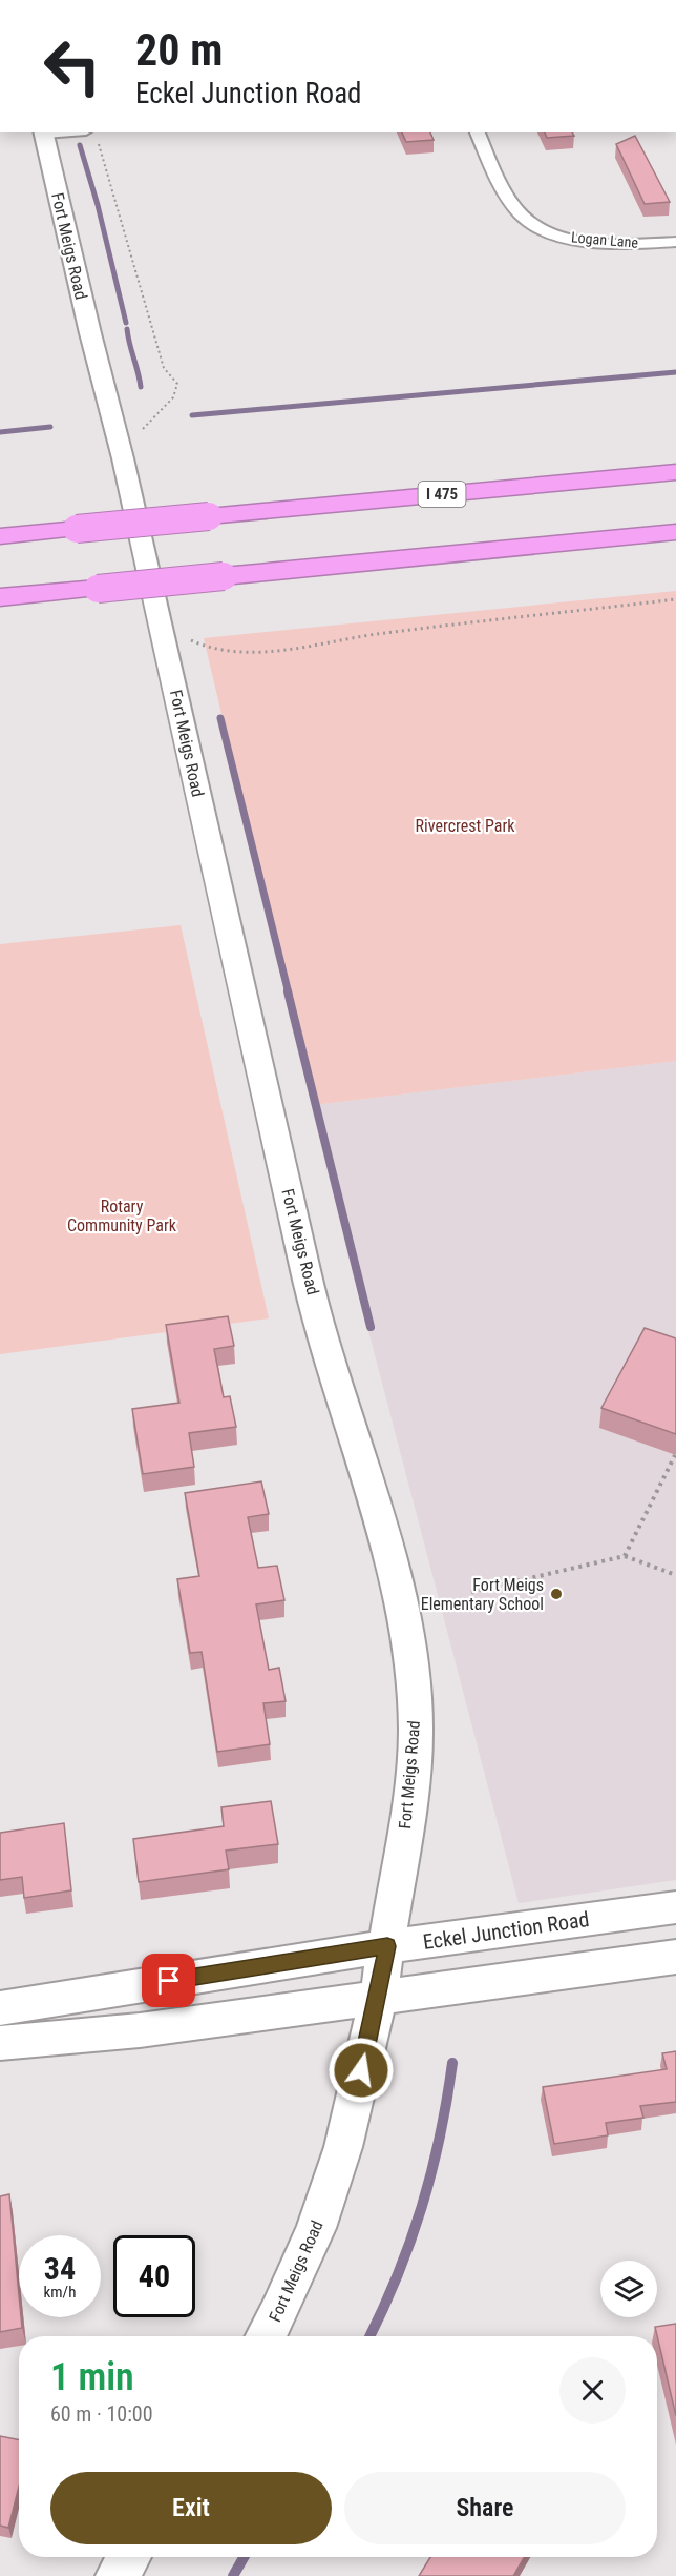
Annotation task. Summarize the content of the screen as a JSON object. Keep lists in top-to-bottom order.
{
  "streets": {
    "highway": ["I 475"],
    "street": ["Logan Lane", "Fort Meigs Road", "Eckel Junction Road"]
  },
  "crossings": [
    ["Fort Meigs Road", "Eckel Junction Road"]
  ],
  "parks": ["Rivercrest Park", "Rotary Community Park"],
  "places": ["Fort Meigs Elementary School"],
  "page": {
    "turn": ["20 m", "Eckel Junction Road"],
    "speed": "34 km/h",
    "limit": "40",
    "heading": ["1 min", "60 m · 10:00"],
    "buttons": ["Exit", "Share"]
  }
}
